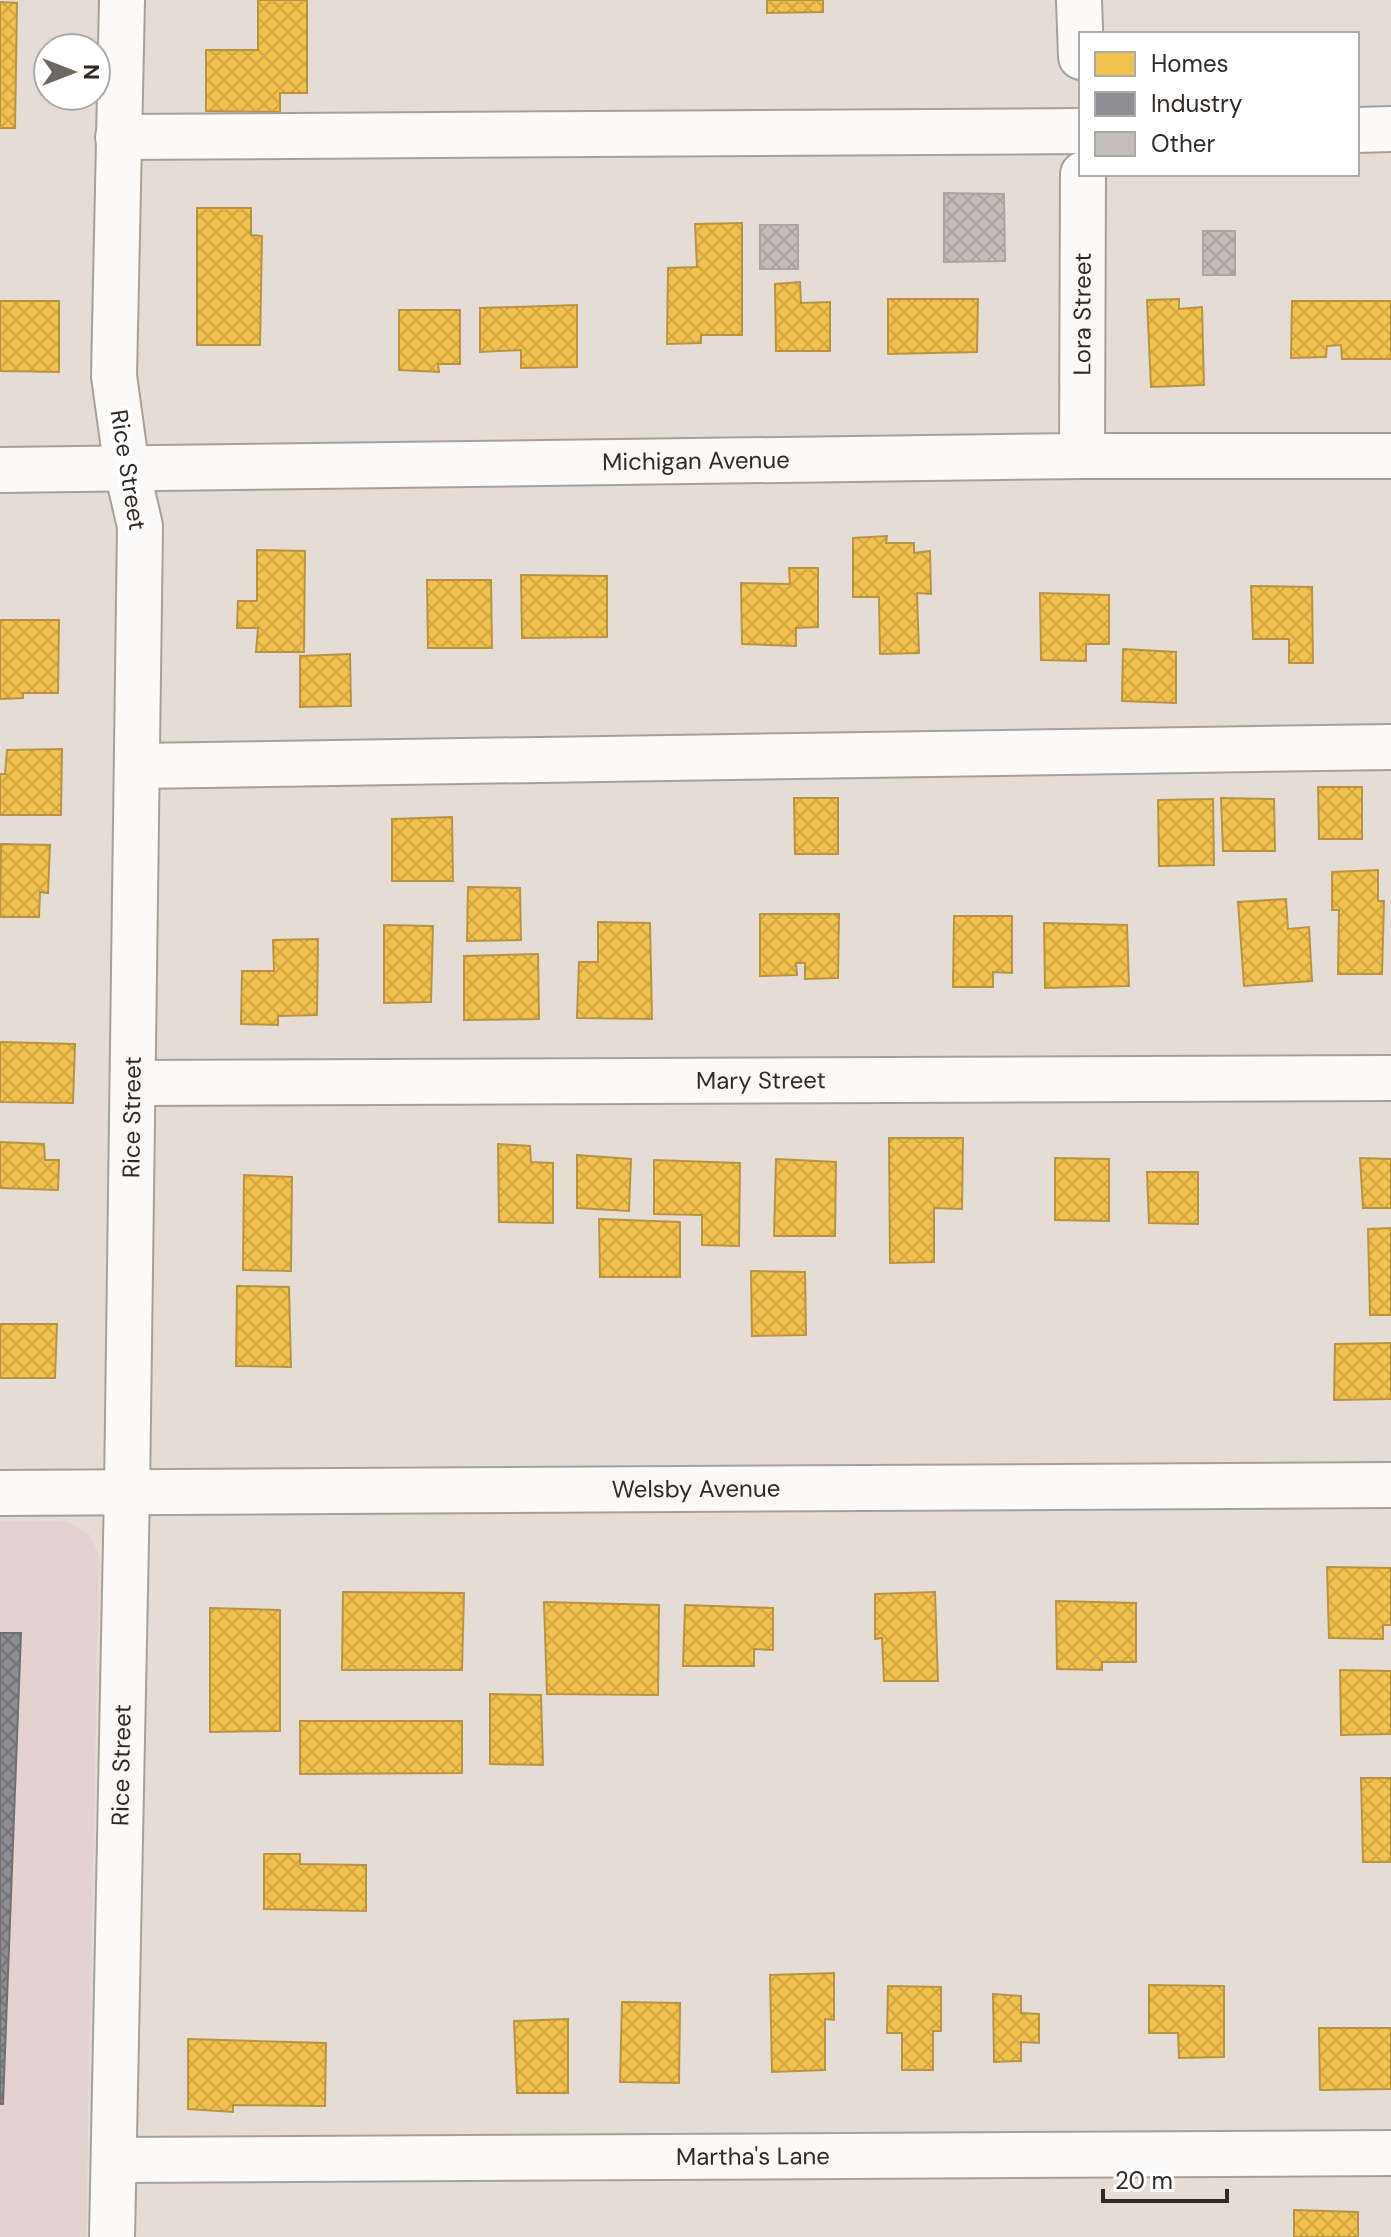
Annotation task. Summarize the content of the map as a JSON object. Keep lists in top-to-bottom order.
{
  "streets": {
    "street": [
      "Lora Street",
      "Michigan Avenue",
      "Rice Street",
      "Mary Street",
      "Welsby Avenue",
      "Martha's Lane"
    ]
  },
  "crossings": [
    ["Lora Street", "Michigan Avenue"],
    ["Michigan Avenue", "Rice Street"],
    ["Rice Street", "Mary Street"],
    ["Rice Street", "Welsby Avenue"],
    ["Rice Street", "Martha's Lane"]
  ],
  "legend": ["Homes", "Industry", "Other"],
  "scale_bar": "20 m",
  "north": "right"
}
